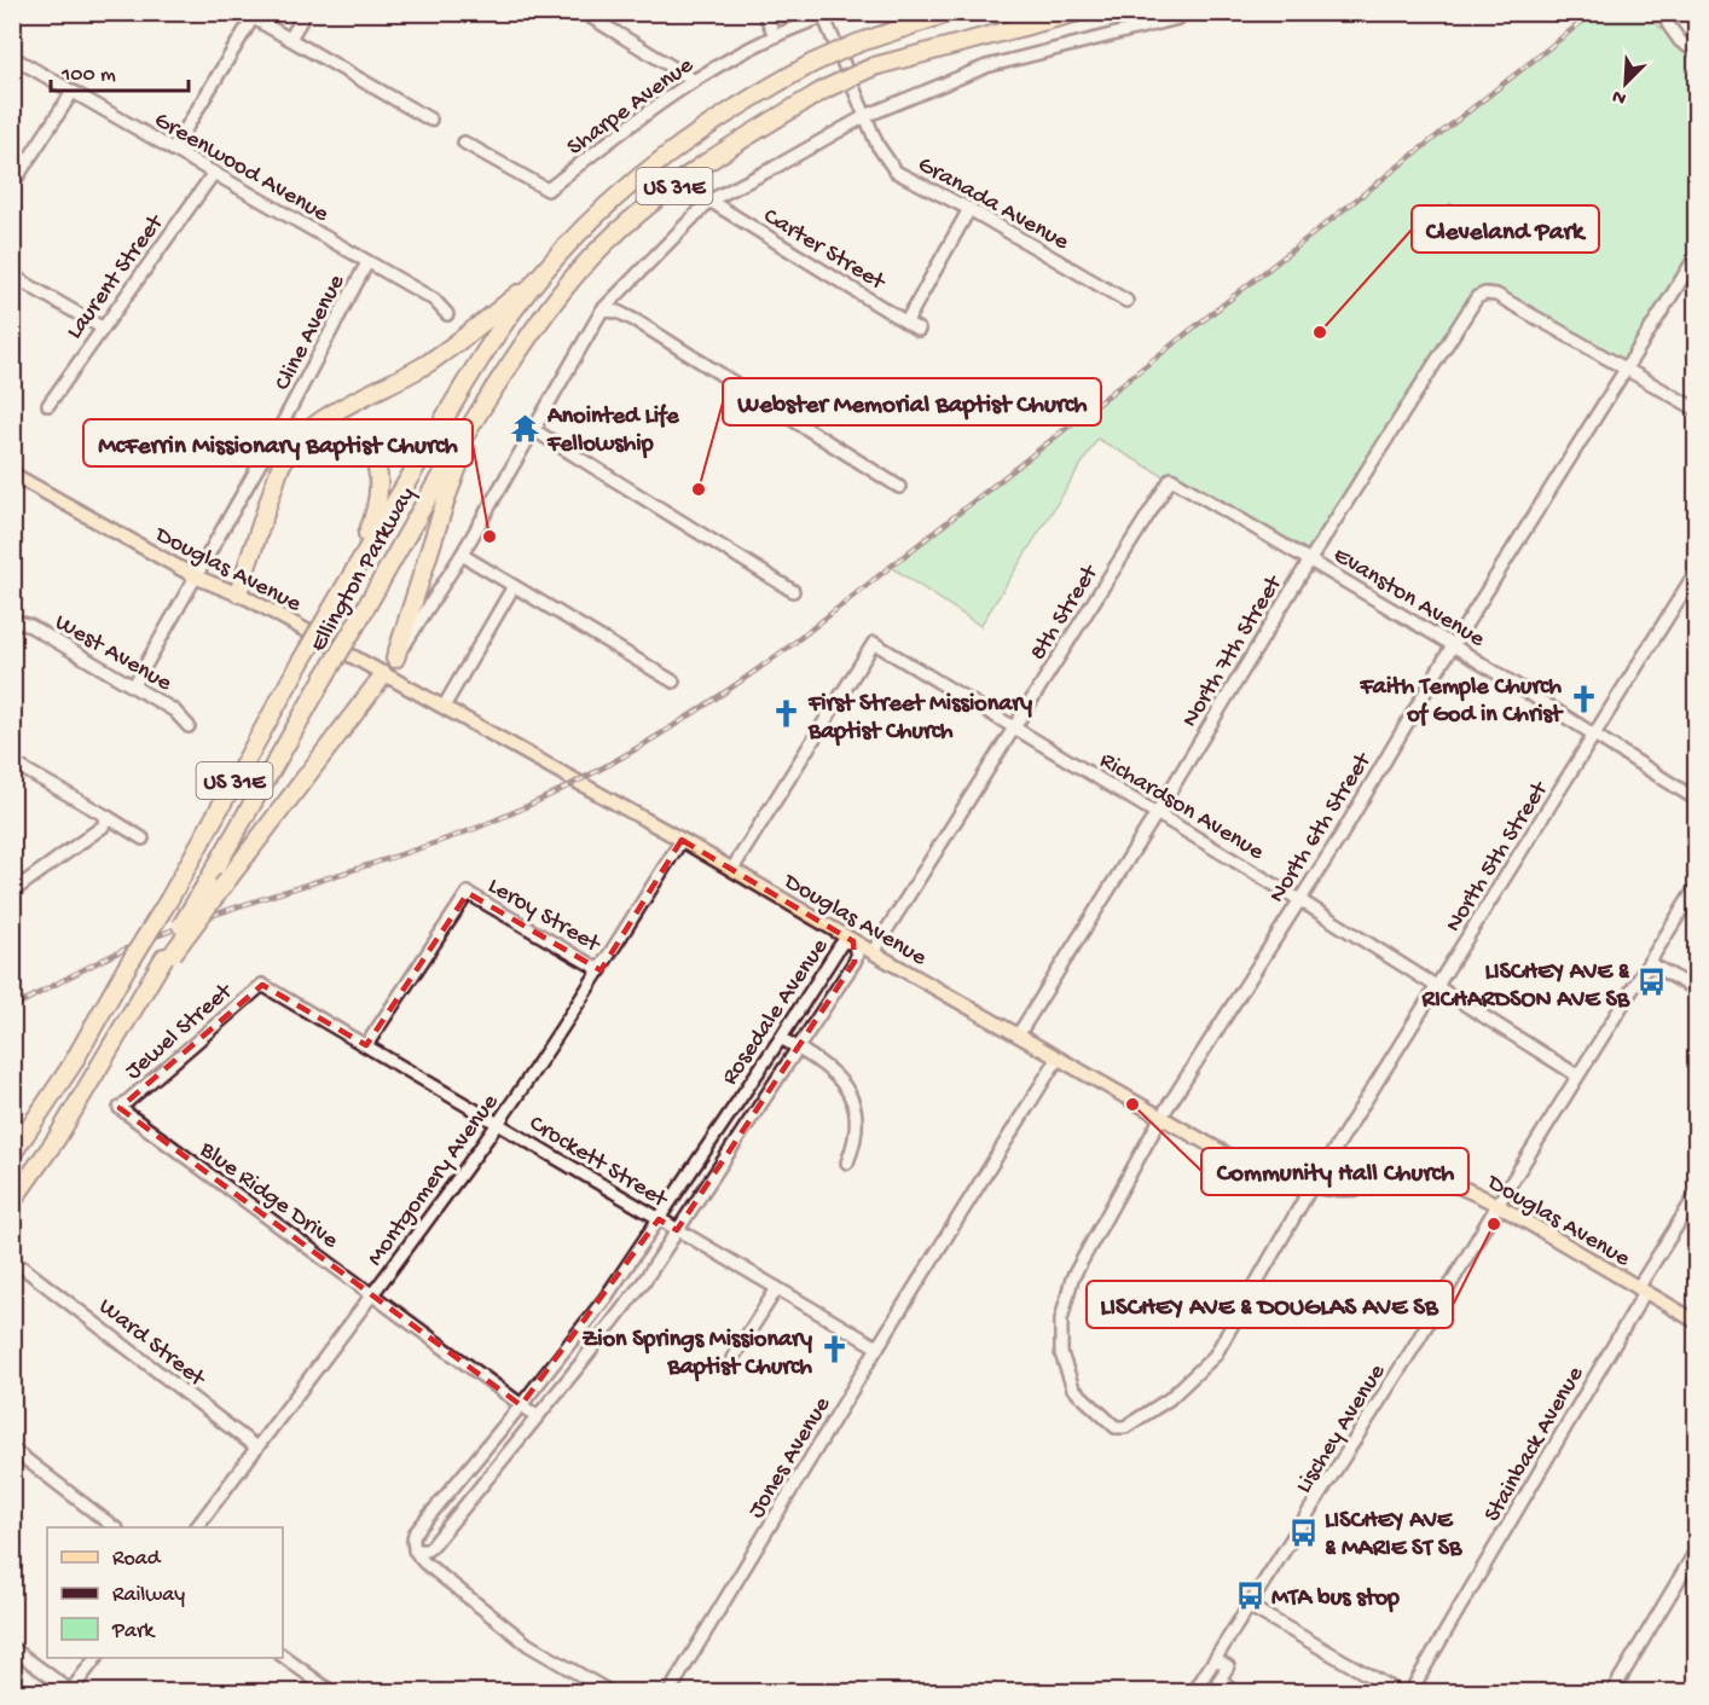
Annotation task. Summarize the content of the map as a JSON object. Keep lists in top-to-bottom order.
{
  "streets": {
    "highway": ["US 31E", "Ellington Parkway"],
    "main road": ["Douglas Avenue"],
    "street": [
      "Sharpe Avenue",
      "Greenwood Avenue",
      "Granada Avenue",
      "Carter Street",
      "Laurent Street",
      "Cline Avenue",
      "Evanston Avenue",
      "8th Street",
      "West Avenue",
      "North 7th Street",
      "Richardson Avenue",
      "North 6th Street",
      "North 5th Street",
      "Leroy Street",
      "Rosedale Avenue",
      "Jewel Street",
      "Crockett Street",
      "Montgomery Avenue",
      "Blue Ridge Drive",
      "Ward Street",
      "Lischey Avenue",
      "Stainback Avenue",
      "Jones Avenue"
    ]
  },
  "crossings": [
    ["Sharpe Avenue", "Granada Avenue"],
    ["Greenwood Avenue", "Laurent Street"],
    ["Greenwood Avenue", "Cline Avenue"],
    ["Cline Avenue", "Douglas Avenue"],
    ["Cline Avenue", "West Avenue"],
    ["Douglas Avenue", "8th Street"],
    ["Douglas Avenue", "North 7th Street"],
    ["Douglas Avenue", "Richardson Avenue"],
    ["Douglas Avenue", "North 6th Street"],
    ["Douglas Avenue", "North 5th Street"],
    ["Douglas Avenue", "Rosedale Avenue"],
    ["Douglas Avenue", "Montgomery Avenue"],
    ["Douglas Avenue", "Lischey Avenue"],
    ["Douglas Avenue", "Stainback Avenue"],
    ["Douglas Avenue", "Jones Avenue"],
    ["Evanston Avenue", "8th Street"],
    ["Evanston Avenue", "North 7th Street"],
    ["Evanston Avenue", "North 6th Street"],
    ["Evanston Avenue", "North 5th Street"],
    ["8th Street", "Richardson Avenue"],
    ["North 7th Street", "Richardson Avenue"],
    ["North 7th Street", "North 6th Street"],
    ["Richardson Avenue", "North 6th Street"],
    ["Richardson Avenue", "North 5th Street"],
    ["Richardson Avenue", "Lischey Avenue"],
    ["North 6th Street", "North 5th Street"],
    ["Leroy Street", "Crockett Street"],
    ["Leroy Street", "Montgomery Avenue"],
    ["Rosedale Avenue", "Crockett Street"],
    ["Rosedale Avenue", "Blue Ridge Drive"],
    ["Jewel Street", "Crockett Street"],
    ["Jewel Street", "Blue Ridge Drive"],
    ["Crockett Street", "Montgomery Avenue"],
    ["Crockett Street", "Jones Avenue"],
    ["Montgomery Avenue", "Blue Ridge Drive"],
    ["Montgomery Avenue", "Ward Street"]
  ],
  "places": {
    "other": [
      "Cleveland Park",
      "Webster Memorial Baptist Church",
      "McFerrin Missionary Baptist Church",
      "Community Hall Church",
      "LISCHEY AVE & DOUGLAS AVE SB"
    ],
    "temple": ["Anointed Life Fellowship"],
    "church": ["Faith Temple Church of God in Christ", "First Street Missionary Baptist Church", "Zion Springs Missionary Baptist Church"],
    "bus stop": ["LISCHEY AVE & RICHARDSON AVE SB", "LISCHEY AVE & MARIE ST SB", "MTA bus stop"]
  },
  "legend": ["Road", "Railway", "Park"],
  "scale_bar": "100 m",
  "north": "bottom left"
}
